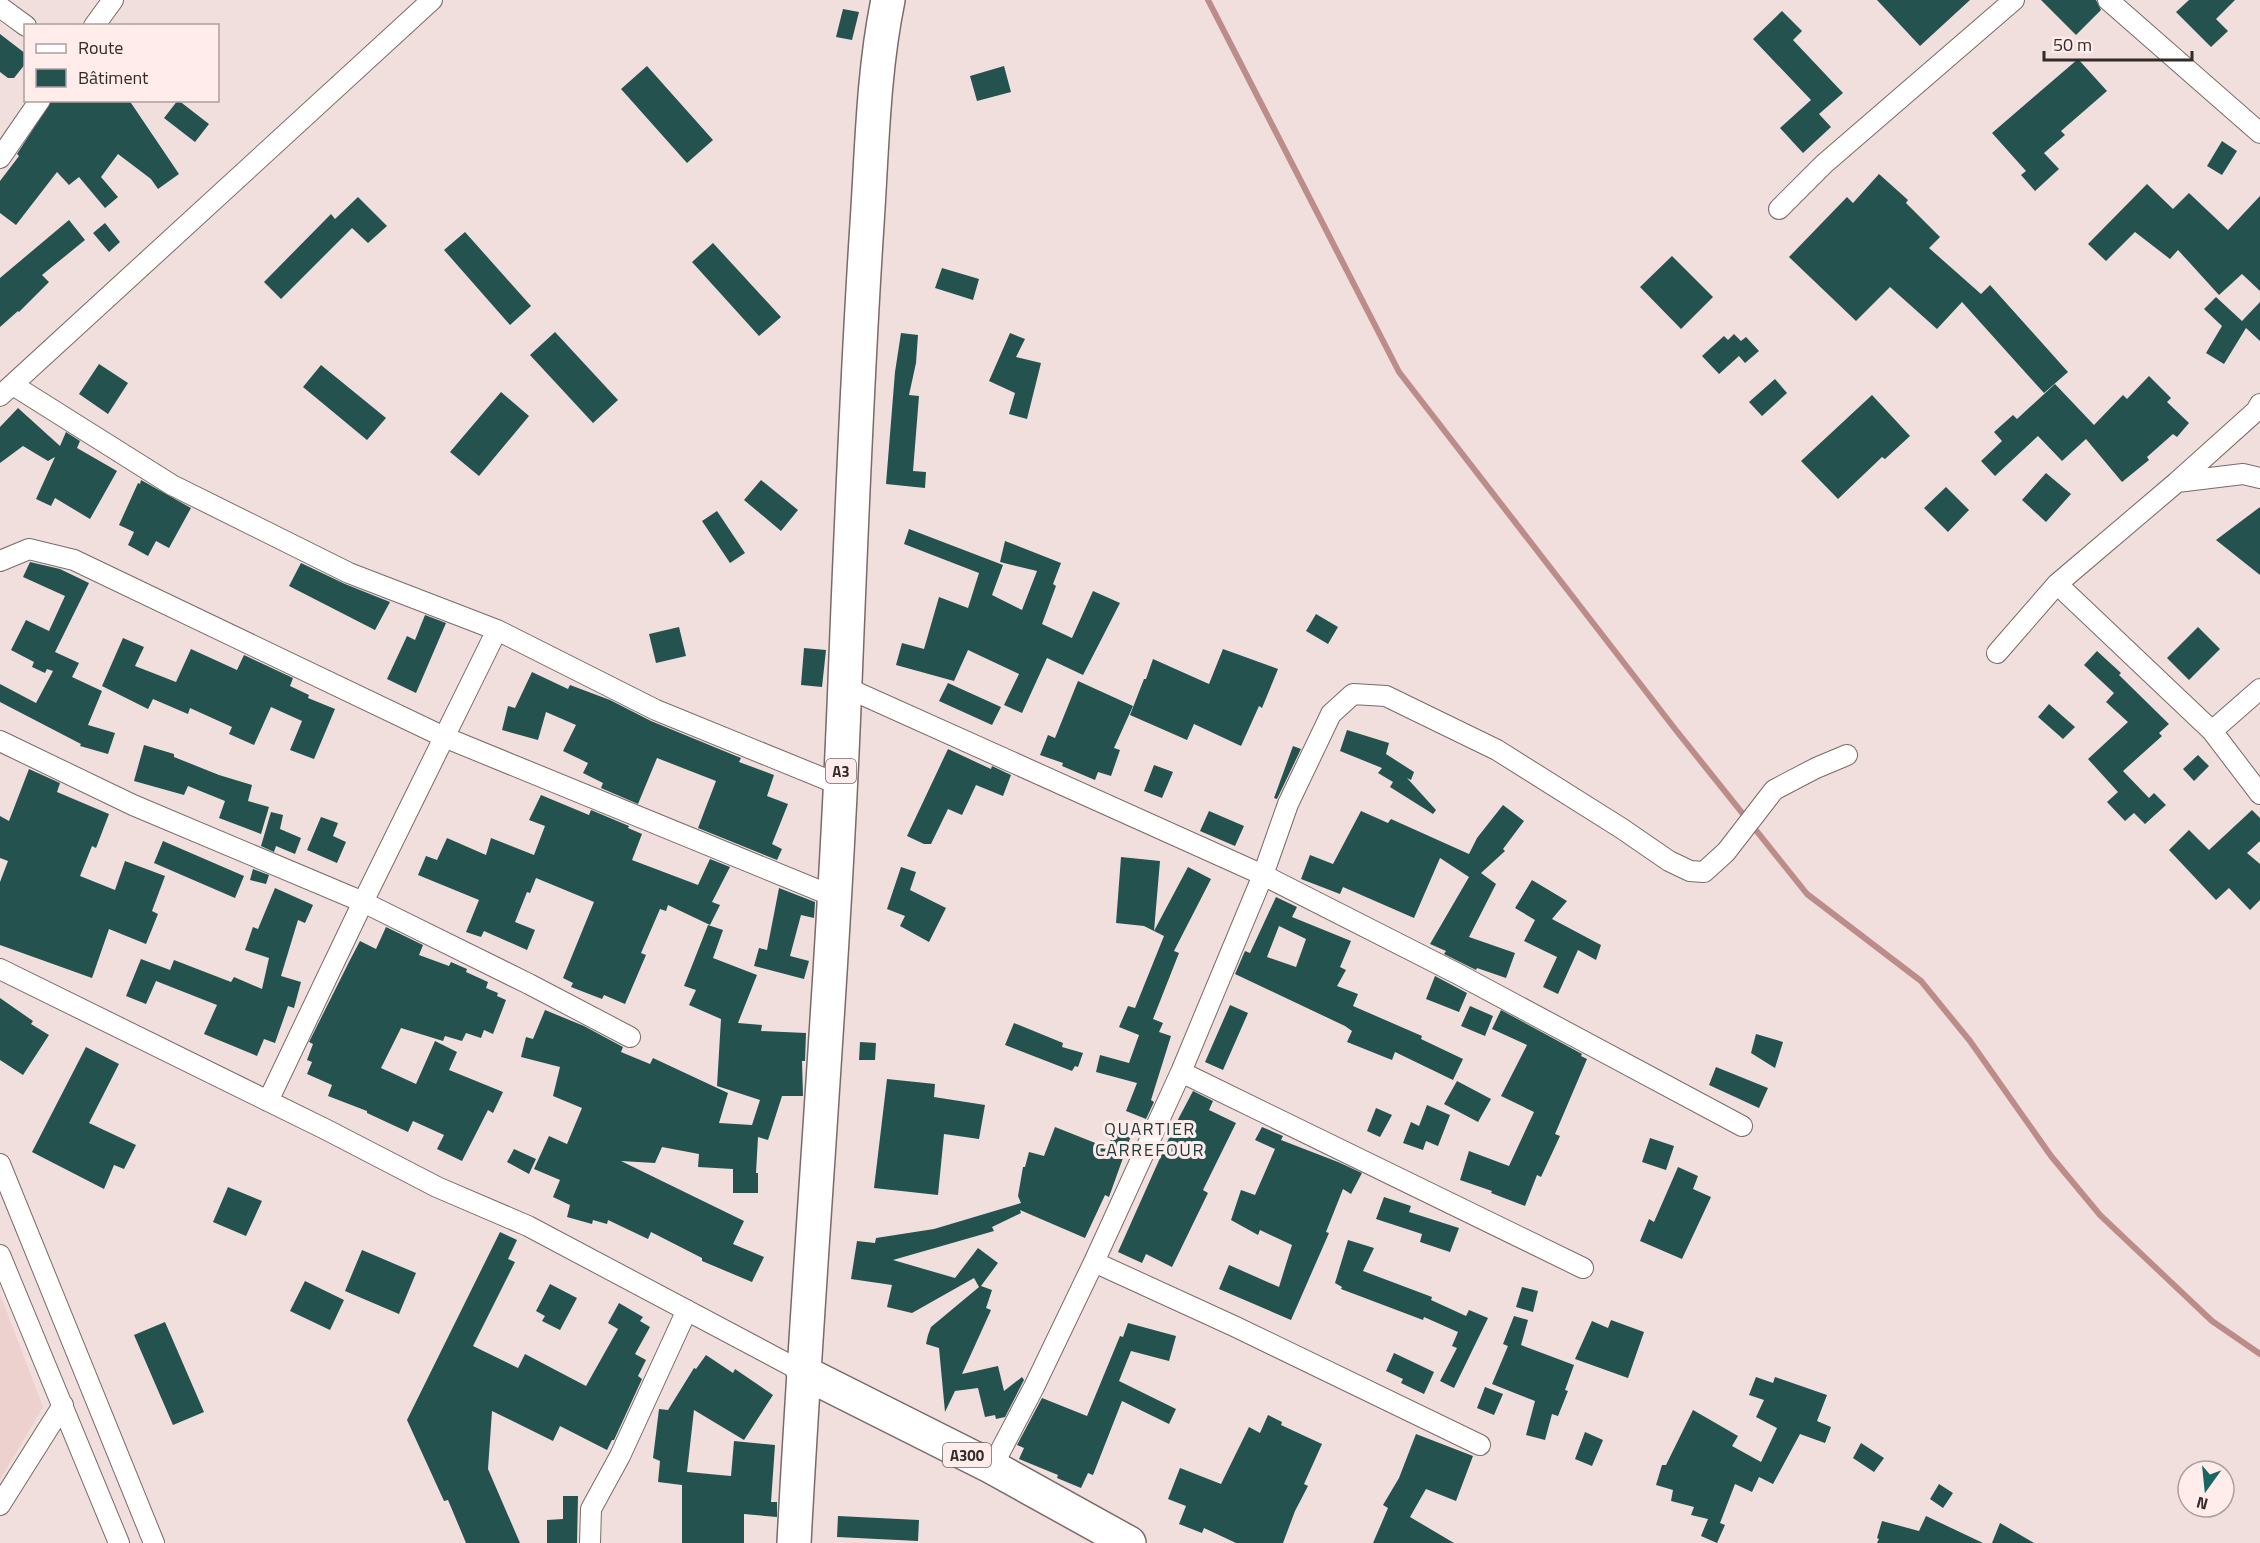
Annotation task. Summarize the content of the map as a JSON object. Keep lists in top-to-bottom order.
{
  "streets": {
    "highway": ["A3", "A300"]
  },
  "crossings": [
    ["A3", "A300"]
  ],
  "districts": ["QUARTIER CARREFOUR"],
  "legend": ["Route", "Bâtiment"],
  "scale_bar": "50 m",
  "north": "bottom"
}
